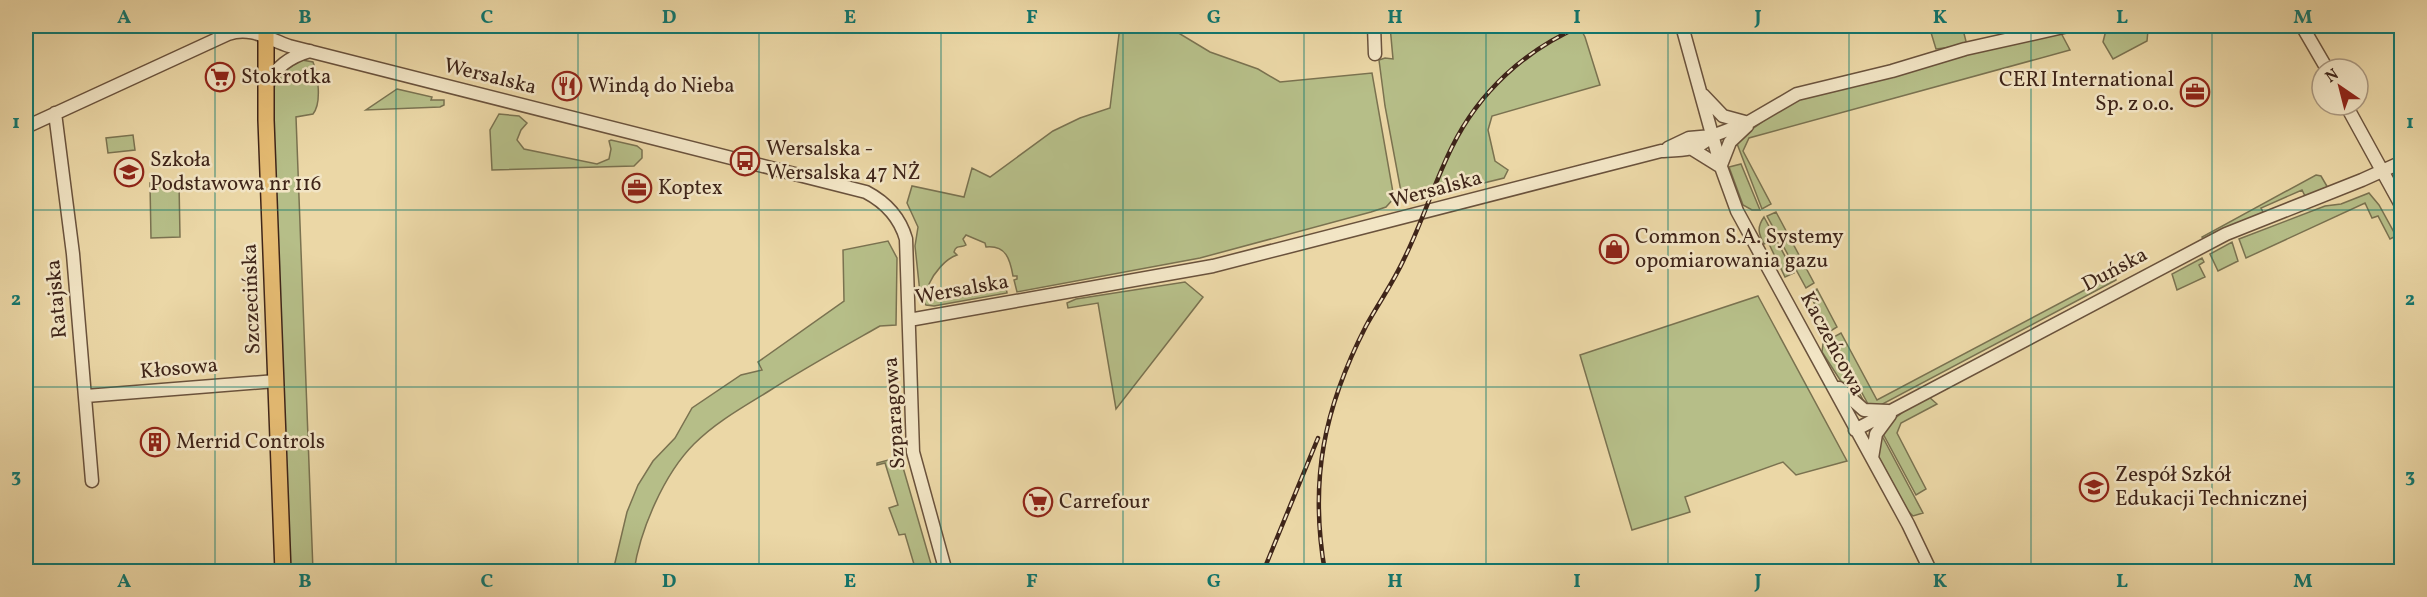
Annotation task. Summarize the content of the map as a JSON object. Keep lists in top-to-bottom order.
{
  "streets": {
    "main road": ["Szczecińska"],
    "street": [
      "Wersalska",
      "Duńska",
      "Ratajska",
      "Kaczeńcowa",
      "Kłosowa",
      "Szparagowa"
    ]
  },
  "crossings": [
    ["Wersalska", "Ratajska"],
    ["Wersalska", "Szczecińska"],
    ["Wersalska", "Kaczeńcowa"],
    ["Wersalska", "Szparagowa"],
    ["Duńska", "Kaczeńcowa"],
    ["Ratajska", "Kłosowa"],
    ["Szczecińska", "Kłosowa"]
  ],
  "places": {
    "supermarket": ["Stokrotka", "Carrefour"],
    "restaurant": ["Windą do Nieba"],
    "office": ["CERI International Sp. z o.o.", "Koptex"],
    "bus stop": ["Wersalska - Wersalska 47 NŻ"],
    "school or university": ["Szkoła Podstawowa nr 116", "Zespół Szkół Edukacji Technicznej"],
    "shop": ["Common S.A. Systemy opomiarowania gazu"],
    "building": ["Merrid Controls"]
  },
  "north": "top left",
  "grid": {
    "columns": [
      "A",
      "B",
      "C",
      "D",
      "E",
      "F",
      "G",
      "H",
      "I",
      "J",
      "K",
      "L",
      "M"
    ],
    "rows": ["1", "2", "3"]
  }
}
